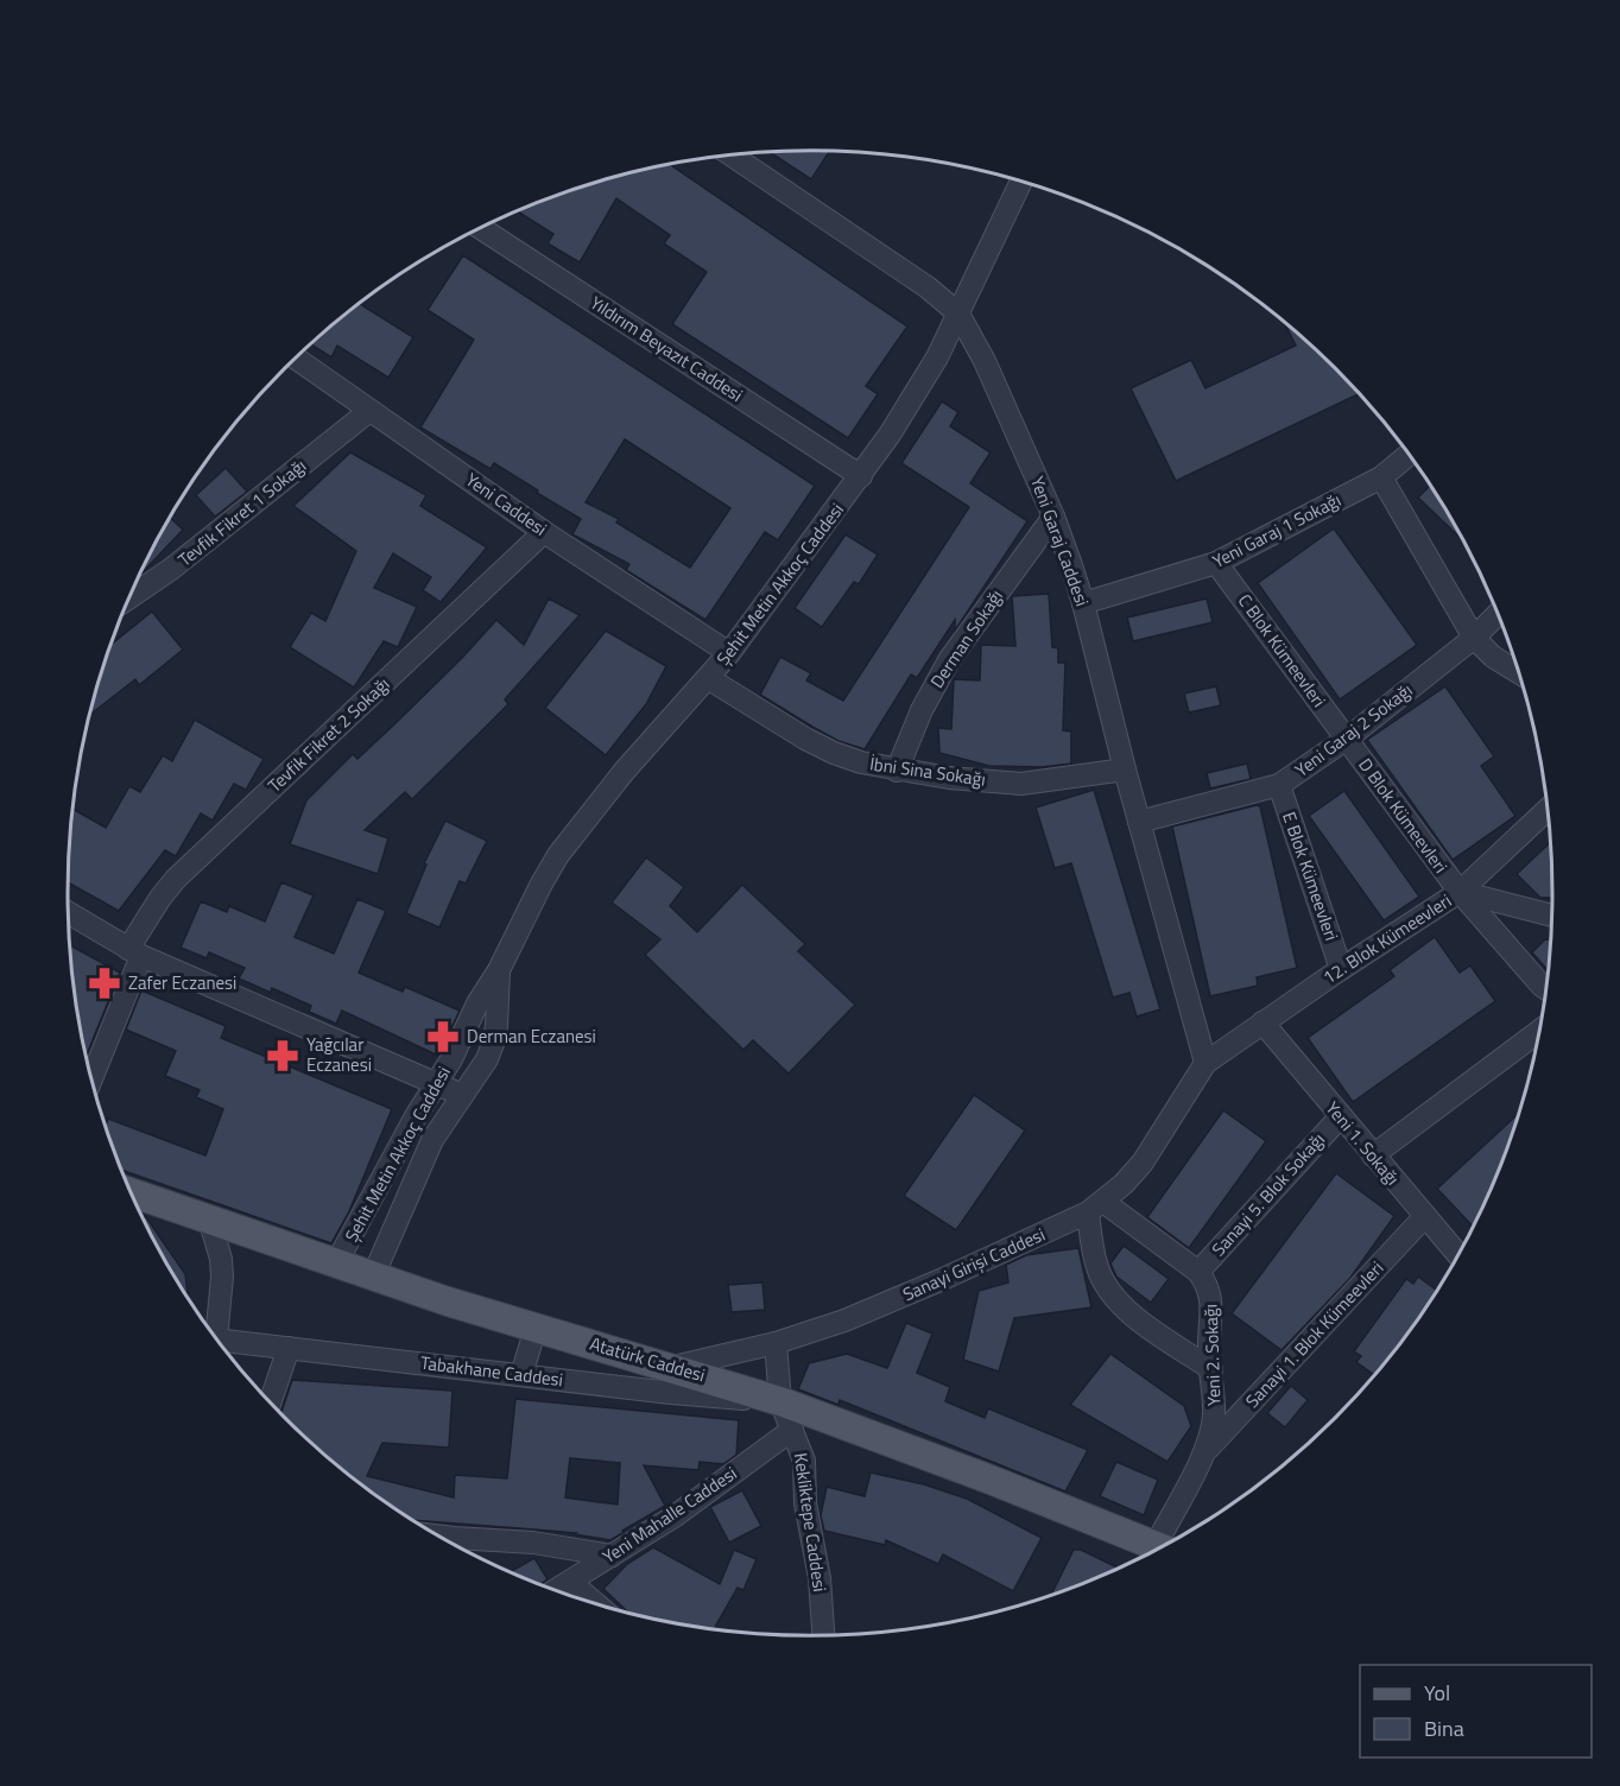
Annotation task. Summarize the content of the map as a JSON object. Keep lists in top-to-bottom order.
{
  "streets": {
    "main road": ["Atatürk Caddesi"],
    "street": [
      "Yıldırım Beyazıt Caddesi",
      "Yeni Caddesi",
      "Tevfik Fikret 1 Sokağı",
      "Yeni Garaj 1 Sokağı",
      "Yeni Garaj Caddesi",
      "Şehit Metin Akkoç Caddesi",
      "Derman Sokağı",
      "C Blok Kümeevleri",
      "Yeni Garaj 2 Sokağı",
      "Tevfik Fikret 2 Sokağı",
      "İbni Sina Sokağı",
      "D Blok Kümeevleri",
      "E Blok Kümeevleri",
      "12. Blok Kümeevleri",
      "Yeni 1. Sokağı",
      "Sanayi 5. Blok Sokağı",
      "Sanayi Girişi Caddesi",
      "Sanayi 1. Blok Kümeevleri",
      "Yeni 2. Sokağı",
      "Tabakhane Caddesi",
      "Yeni Mahalle Caddesi",
      "Kekliktepe Caddesi"
    ]
  },
  "crossings": [
    ["Yıldırım Beyazıt Caddesi", "Şehit Metin Akkoç Caddesi"],
    ["Yeni Caddesi", "Tevfik Fikret 1 Sokağı"],
    ["Yeni Caddesi", "Şehit Metin Akkoç Caddesi"],
    ["Yeni Caddesi", "Tevfik Fikret 2 Sokağı"],
    ["Yeni Garaj 1 Sokağı", "Yeni Garaj Caddesi"],
    ["Yeni Garaj 1 Sokağı", "C Blok Kümeevleri"],
    ["Yeni Garaj Caddesi", "Şehit Metin Akkoç Caddesi"],
    ["Yeni Garaj Caddesi", "Derman Sokağı"],
    ["Yeni Garaj Caddesi", "Yeni Garaj 2 Sokağı"],
    ["Yeni Garaj Caddesi", "İbni Sina Sokağı"],
    ["Yeni Garaj Caddesi", "12. Blok Kümeevleri"],
    ["Yeni Garaj Caddesi", "Sanayi Girişi Caddesi"],
    ["Şehit Metin Akkoç Caddesi", "İbni Sina Sokağı"],
    ["Şehit Metin Akkoç Caddesi", "Atatürk Caddesi"],
    ["Derman Sokağı", "İbni Sina Sokağı"],
    ["C Blok Kümeevleri", "Yeni Garaj 2 Sokağı"],
    ["C Blok Kümeevleri", "D Blok Kümeevleri"],
    ["Yeni Garaj 2 Sokağı", "D Blok Kümeevleri"],
    ["Yeni Garaj 2 Sokağı", "E Blok Kümeevleri"],
    ["D Blok Kümeevleri", "12. Blok Kümeevleri"],
    ["E Blok Kümeevleri", "12. Blok Kümeevleri"],
    ["12. Blok Kümeevleri", "Yeni 1. Sokağı"],
    ["12. Blok Kümeevleri", "Sanayi Girişi Caddesi"],
    ["Yeni 1. Sokağı", "Sanayi 5. Blok Sokağı"],
    ["Yeni 1. Sokağı", "Sanayi 1. Blok Kümeevleri"],
    ["Sanayi 5. Blok Sokağı", "Yeni 2. Sokağı"],
    ["Sanayi Girişi Caddesi", "Atatürk Caddesi"],
    ["Sanayi Girişi Caddesi", "Kekliktepe Caddesi"],
    ["Sanayi 1. Blok Kümeevleri", "Yeni 2. Sokağı"],
    ["Atatürk Caddesi", "Tabakhane Caddesi"],
    ["Atatürk Caddesi", "Kekliktepe Caddesi"],
    ["Tabakhane Caddesi", "Kekliktepe Caddesi"],
    ["Yeni Mahalle Caddesi", "Kekliktepe Caddesi"]
  ],
  "places": {
    "pharmacy": ["Zafer Eczanesi", "Derman Eczanesi", "Yağcılar Eczanesi"]
  },
  "legend": ["Yol", "Bina"]
}
